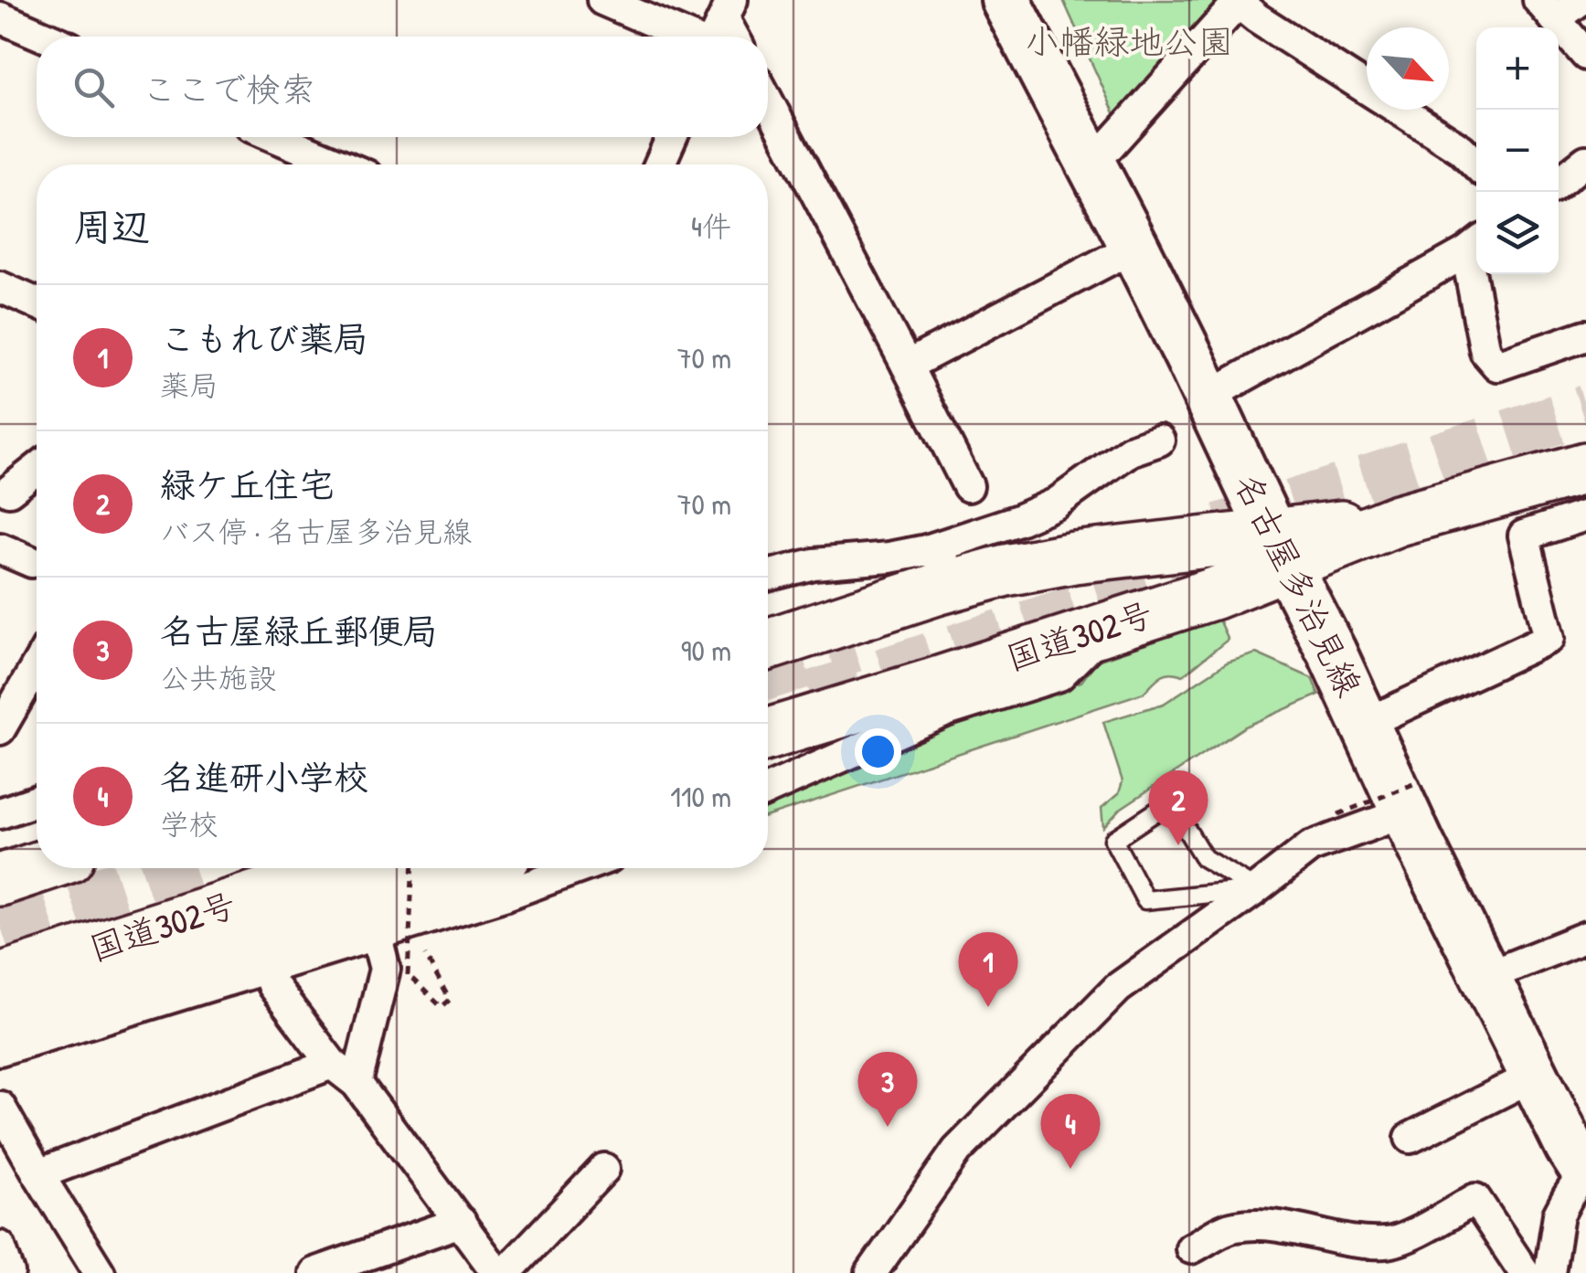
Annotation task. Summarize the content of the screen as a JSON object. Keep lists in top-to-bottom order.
{
  "streets": {
    "highway": ["国道302号"],
    "main road": ["名古屋多治見線"]
  },
  "crossings": [
    ["名古屋多治見線", "国道302号"]
  ],
  "parks": ["小幡緑地公園"],
  "north": "bottom right",
  "page": {
    "map_buttons": ["+", "−"],
    "search": "ここで検索",
    "heading": ["周辺", "4件"],
    "list": [
      {
        "mark": "1",
        "name": "こもれび薬局",
        "note": "薬局",
        "value": "70 m"
      },
      {
        "mark": "2",
        "name": "緑ケ丘住宅",
        "note": "バス停 · 名古屋多治見線",
        "value": "70 m"
      },
      {
        "mark": "3",
        "name": "名古屋緑丘郵便局",
        "note": "公共施設",
        "value": "90 m"
      },
      {
        "mark": "4",
        "name": "名進研小学校",
        "note": "学校",
        "value": "110 m"
      }
    ],
    "pins": [
      "2",
      "1",
      "3",
      "4"
    ]
  }
}
